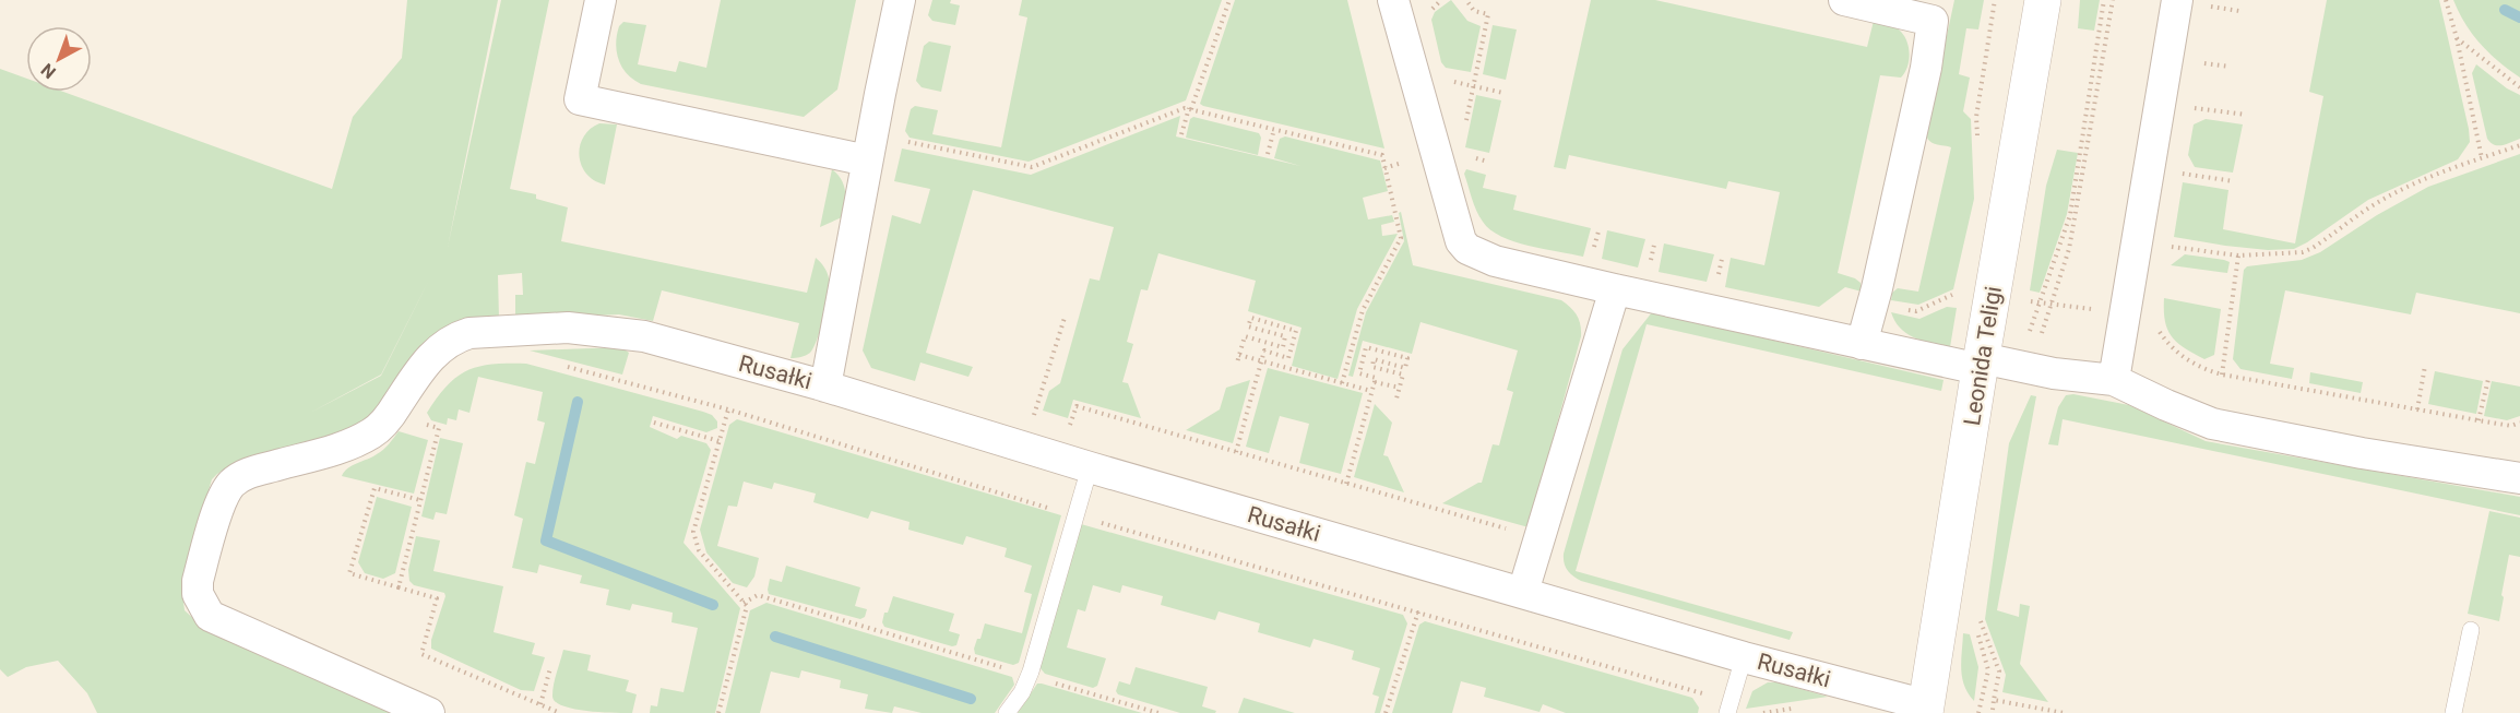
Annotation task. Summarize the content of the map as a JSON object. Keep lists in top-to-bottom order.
{
  "streets": {
    "street": ["Leonida Teligi", "Rusałki"]
  },
  "crossings": [
    ["Leonida Teligi", "Rusałki"]
  ],
  "north": "bottom left"
}
